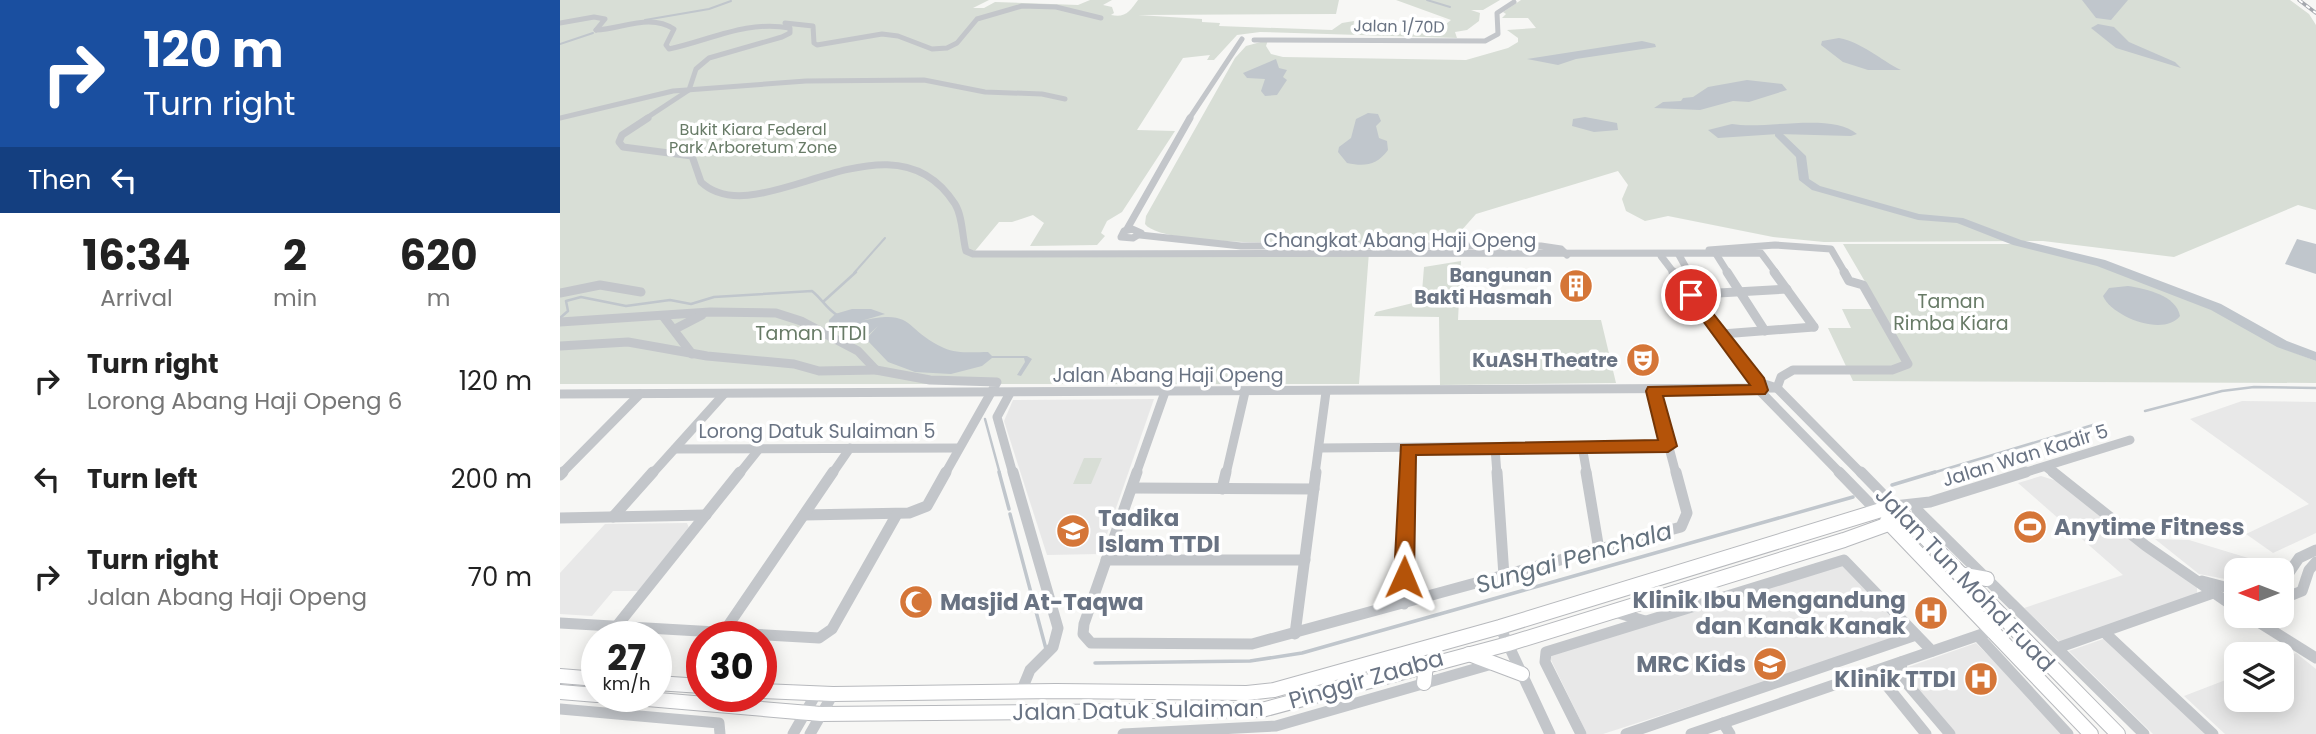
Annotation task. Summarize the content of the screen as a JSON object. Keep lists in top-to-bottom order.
{
  "streets": {
    "main road": ["Jalan Tun Mohd Fuad", "Jalan Datuk Sulaiman"],
    "street": [
      "Jalan 1/70D",
      "Changkat Abang Haji Openg",
      "Jalan Abang Haji Openg",
      "Lorong Datuk Sulaiman 5",
      "Jalan Wan Kadir 5",
      "Pinggir Zaaba"
    ]
  },
  "crossings": [
    ["Changkat Abang Haji Openg", "Jalan Tun Mohd Fuad"],
    ["Jalan Abang Haji Openg", "Jalan Tun Mohd Fuad"],
    ["Jalan Wan Kadir 5", "Jalan Tun Mohd Fuad"],
    ["Jalan Wan Kadir 5", "Jalan Datuk Sulaiman"],
    ["Jalan Tun Mohd Fuad", "Jalan Datuk Sulaiman"]
  ],
  "water": ["Sungai Penchala"],
  "parks": ["Bukit Kiara Federal Park Arboretum Zone", "Taman Rimba Kiara", "Taman TTDI"],
  "places": {
    "building": ["Bangunan Bakti Hasmah"],
    "theatre": ["KuASH Theatre"],
    "sports": ["Anytime Fitness"],
    "school or university": ["Tadika Islam TTDI", "MRC Kids"],
    "mosque": ["Masjid At-Taqwa"],
    "hospital": ["Klinik Ibu Mengandung dan Kanak Kanak", "Klinik TTDI"]
  },
  "north": "left",
  "page": {
    "turn": ["120 m", "Turn right"],
    "then": "Then",
    "eta": [
      "16:34",
      "Arrival",
      "2",
      "min",
      "620",
      "m"
    ],
    "list": [
      {
        "name": "Turn right",
        "note": "Lorong Abang Haji Openg 6",
        "value": "120 m"
      },
      {
        "name": "Turn left",
        "value": "200 m"
      },
      {
        "name": "Turn right",
        "note": "Jalan Abang Haji Openg",
        "value": "70 m"
      }
    ],
    "speed": "27 km/h",
    "limit": "30"
  }
}
